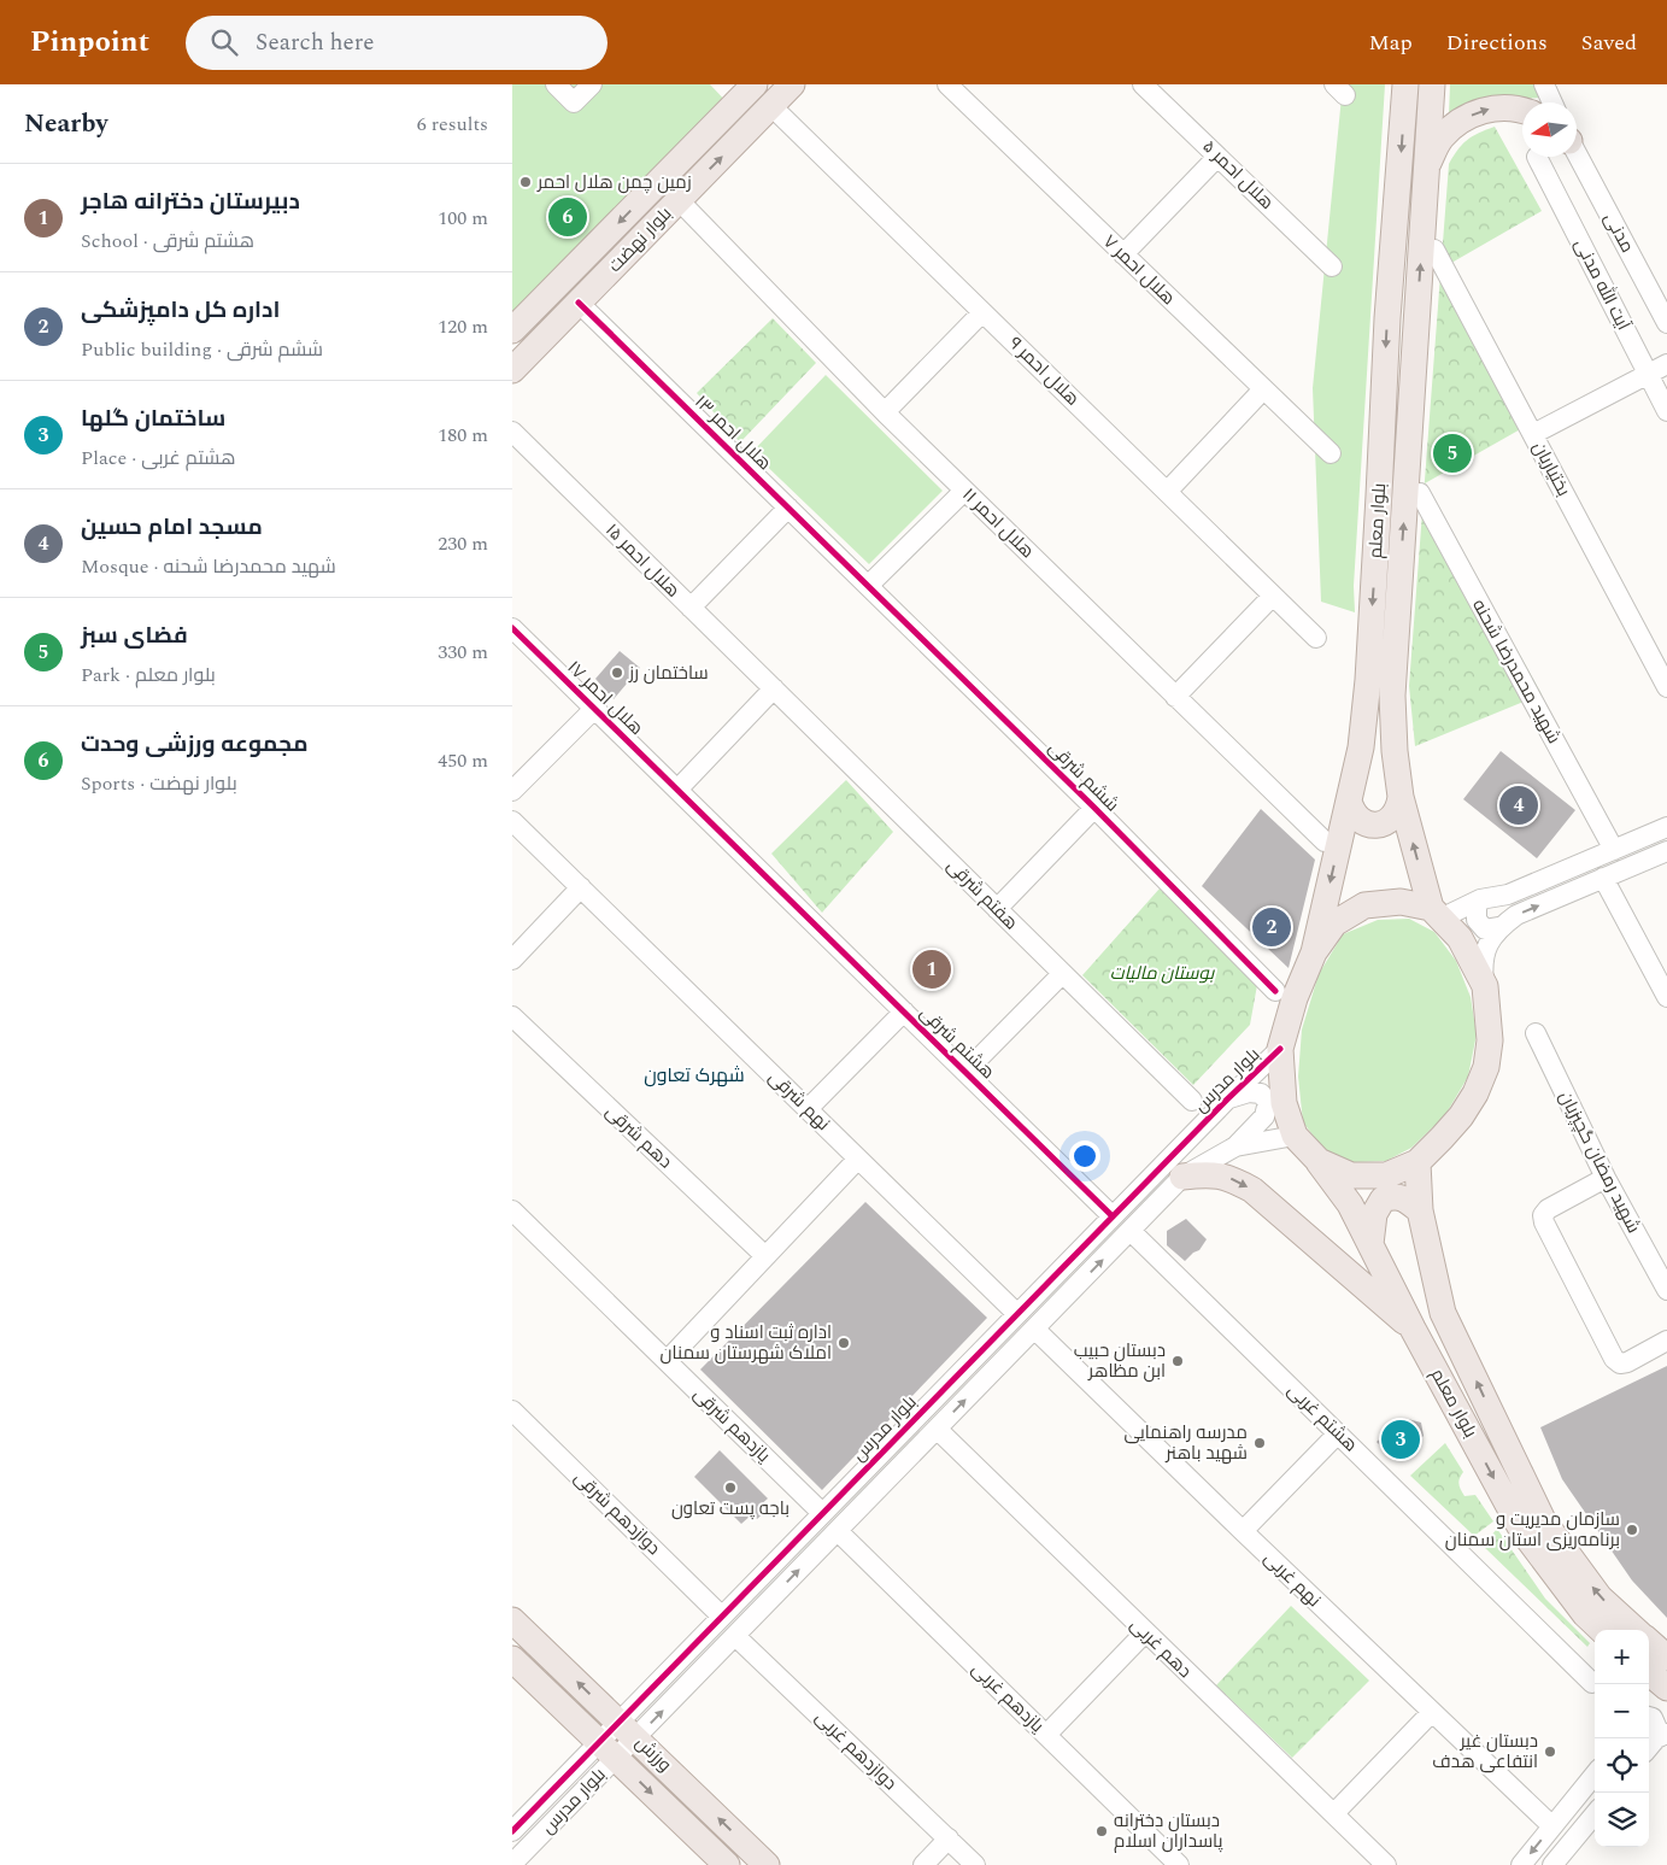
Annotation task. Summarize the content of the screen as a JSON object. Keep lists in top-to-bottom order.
{
  "streets": {
    "main road": ["بلوار نهضت", "بلوار معلم", "ورزش"],
    "street": [
      "هلال احمر ۵",
      "مدنی",
      "هلال احمر ۷",
      "آیت الله مدنی",
      "هلال احمر ۹",
      "هلال احمر ۱۳",
      "بختیاریان",
      "هلال احمر ۱۱",
      "هلال احمر ۱۵",
      "شهید محمدرضا شحنه",
      "هلال احمر ۱۷",
      "ششم شرقی",
      "هفتم شرقی",
      "هشتم شرقی",
      "بلوار مدرس",
      "نهم شرقی",
      "دهم شرقی",
      "شهید رمضان گچپزیان",
      "هشتم غربی",
      "یازدهم شرقی",
      "دوازدهم شرقی",
      "نهم غربی",
      "دهم غربی",
      "یازدهم غربی",
      "دوازدهم غربی"
    ]
  },
  "crossings": [
    ["بلوار نهضت", "هلال احمر ۹"],
    ["بلوار نهضت", "هلال احمر ۱۳"],
    ["بلوار نهضت", "هلال احمر ۱۱"],
    ["هلال احمر ۱۳", "ششم شرقی"],
    ["بلوار معلم", "بلوار مدرس"],
    ["هلال احمر ۱۵", "هفتم شرقی"],
    ["هلال احمر ۱۷", "هشتم شرقی"],
    ["هشتم شرقی", "بلوار مدرس"],
    ["بلوار مدرس", "نهم شرقی"],
    ["بلوار مدرس", "هشتم غربی"],
    ["بلوار مدرس", "یازدهم شرقی"],
    ["بلوار مدرس", "دوازدهم شرقی"],
    ["بلوار مدرس", "نهم غربی"],
    ["بلوار مدرس", "دهم غربی"],
    ["بلوار مدرس", "یازدهم غربی"],
    ["بلوار مدرس", "دوازدهم غربی"],
    ["بلوار مدرس", "ورزش"]
  ],
  "districts": ["شهرک تعاون"],
  "parks": ["بوستان مالیات"],
  "places": [
    "زمین چمن هلال احمر",
    "ساختمان رز",
    "اداره ثبت اسناد و املاک شهرستان سمنان",
    "دبستان حبیب ابن مظاهر",
    "مدرسه راهنمایی شهید باهنر",
    "باجه پست تعاون",
    "سازمان مدیریت و برنامه‌ریزی استان سمنان",
    "دبستان غیر انتفاعی هدف",
    "دبستان دخترانه پاسداران اسلام"
  ],
  "north": "left",
  "page": {
    "header": "Pinpoint",
    "search": "Search here",
    "nav": ["Map", "Directions", "Saved"],
    "heading": ["Nearby", "6 results"],
    "list": [
      {
        "mark": "1",
        "name": "دبیرستان دخترانه هاجر",
        "note": "School · هشتم شرقی",
        "value": "100 m"
      },
      {
        "mark": "2",
        "name": "اداره کل دامپزشکی",
        "note": "Public building · ششم شرقی",
        "value": "120 m"
      },
      {
        "mark": "3",
        "name": "ساختمان گلها",
        "note": "Place · هشتم غربی",
        "value": "180 m"
      },
      {
        "mark": "4",
        "name": "مسجد امام حسین",
        "note": "Mosque · شهید محمدرضا شحنه",
        "value": "230 m"
      },
      {
        "mark": "5",
        "name": "فضای سبز",
        "note": "Park · بلوار معلم",
        "value": "330 m"
      },
      {
        "mark": "6",
        "name": "مجموعه ورزشی وحدت",
        "note": "Sports · بلوار نهضت",
        "value": "450 m"
      }
    ],
    "pins": [
      "6",
      "5",
      "4",
      "2",
      "1",
      "3"
    ],
    "map_buttons": ["+", "−"]
  }
}
